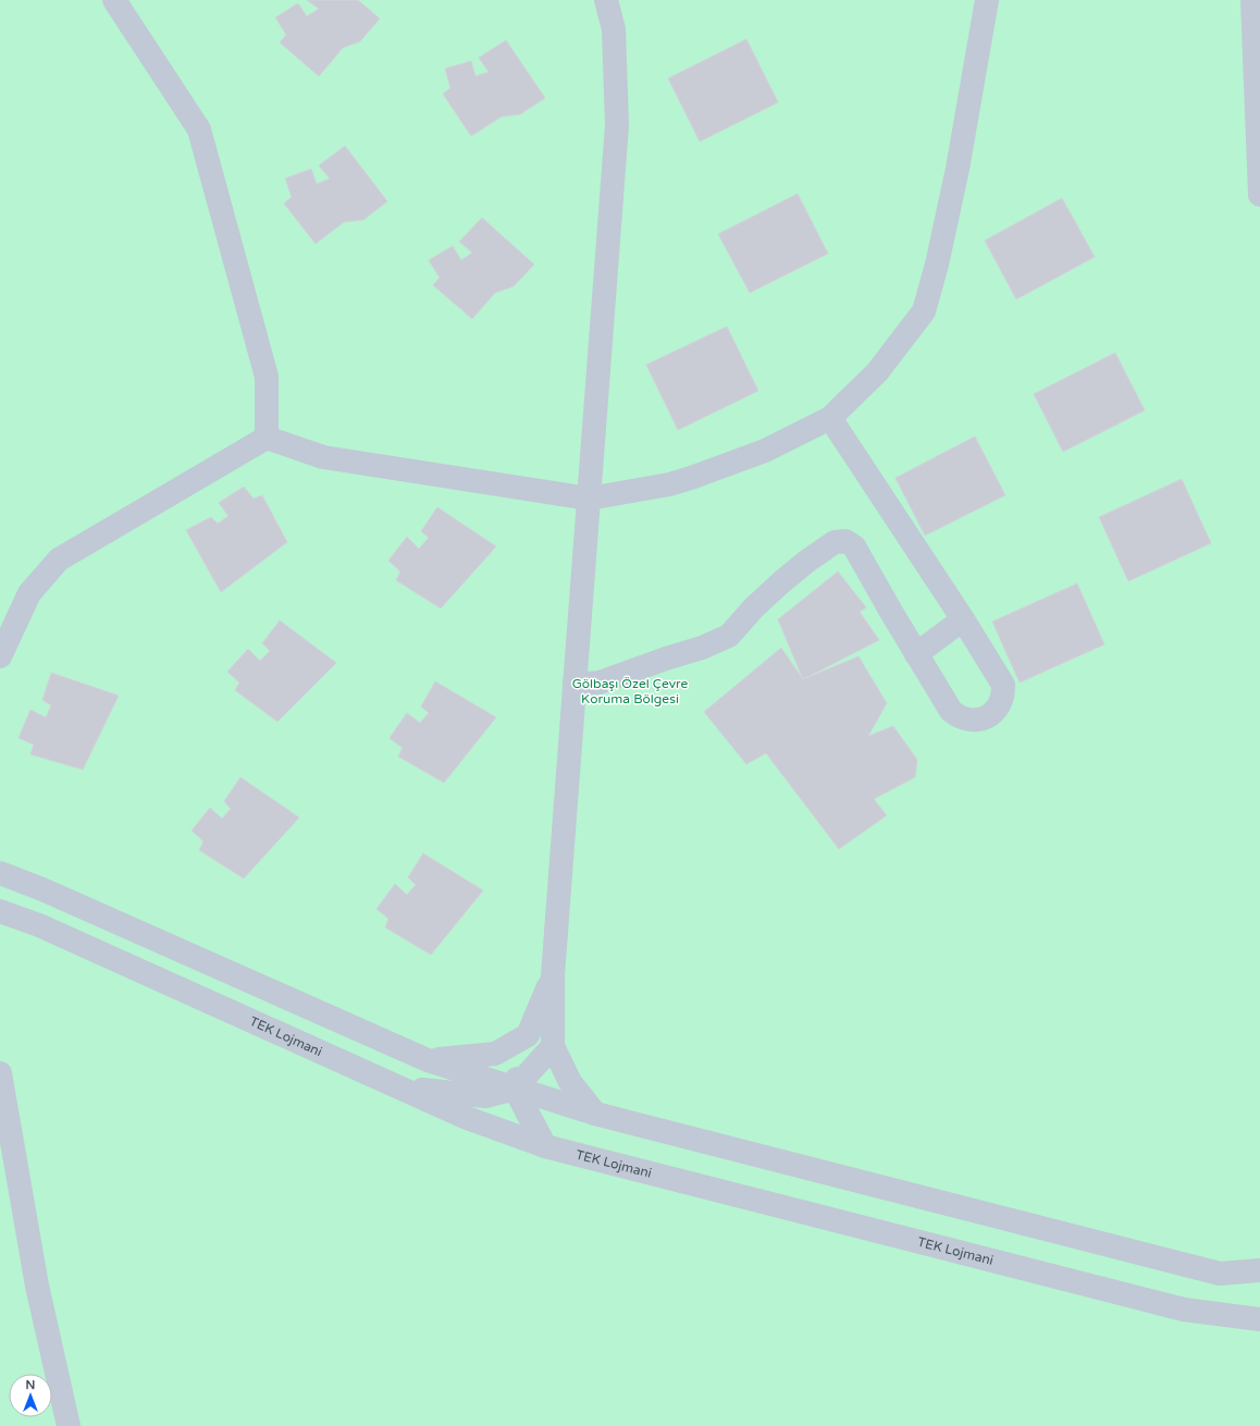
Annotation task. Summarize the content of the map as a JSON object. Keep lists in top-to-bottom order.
{
  "streets": {
    "street": ["TEK Lojmani"]
  },
  "parks": ["Gölbaşı Özel Çevre Koruma Bölgesi"],
  "north": "top"
}
